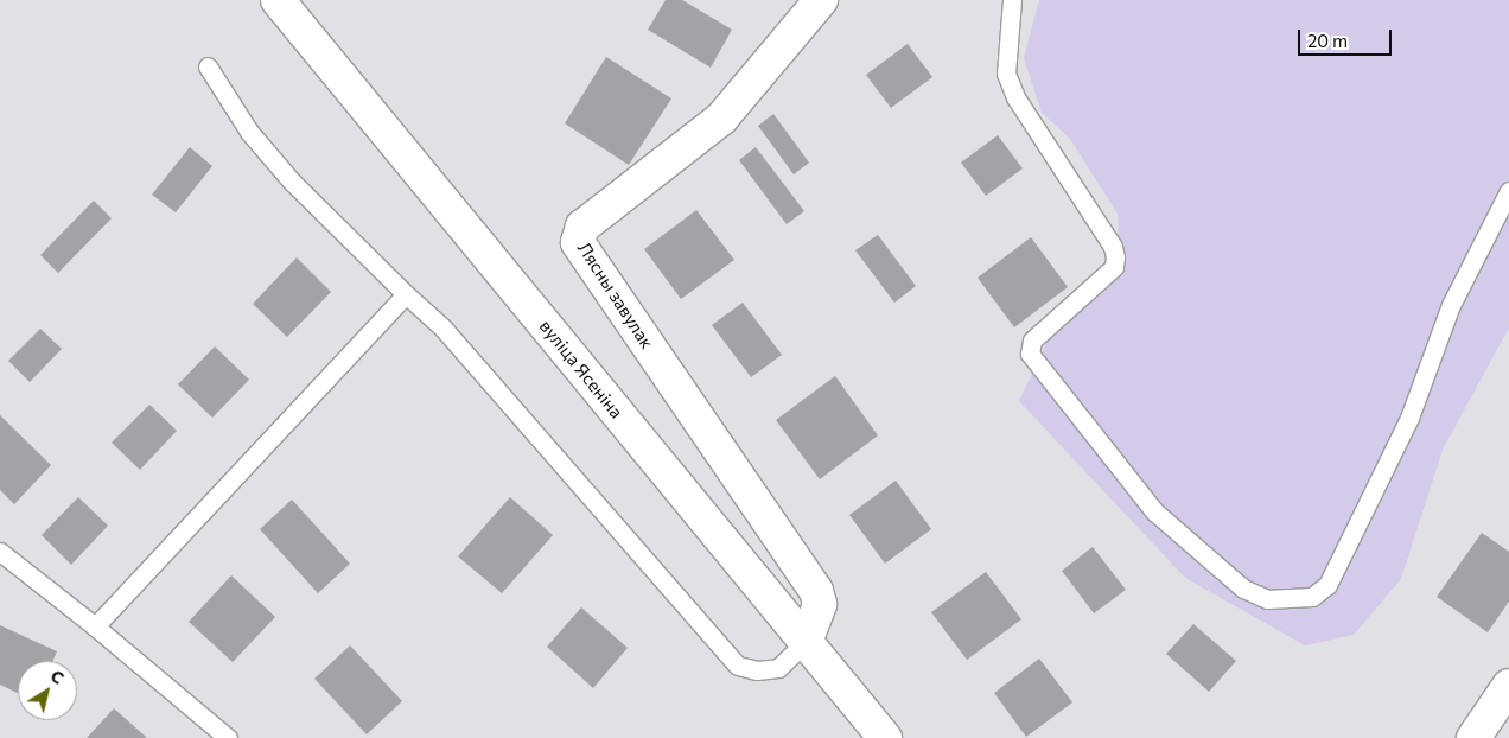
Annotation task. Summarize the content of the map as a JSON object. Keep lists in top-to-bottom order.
{
  "streets": {
    "street": ["Лясны завулак", "вуліца Ясеніна"]
  },
  "crossings": [
    ["Лясны завулак", "вуліца Ясеніна"]
  ],
  "scale_bar": "20 m",
  "north": "top right"
}
